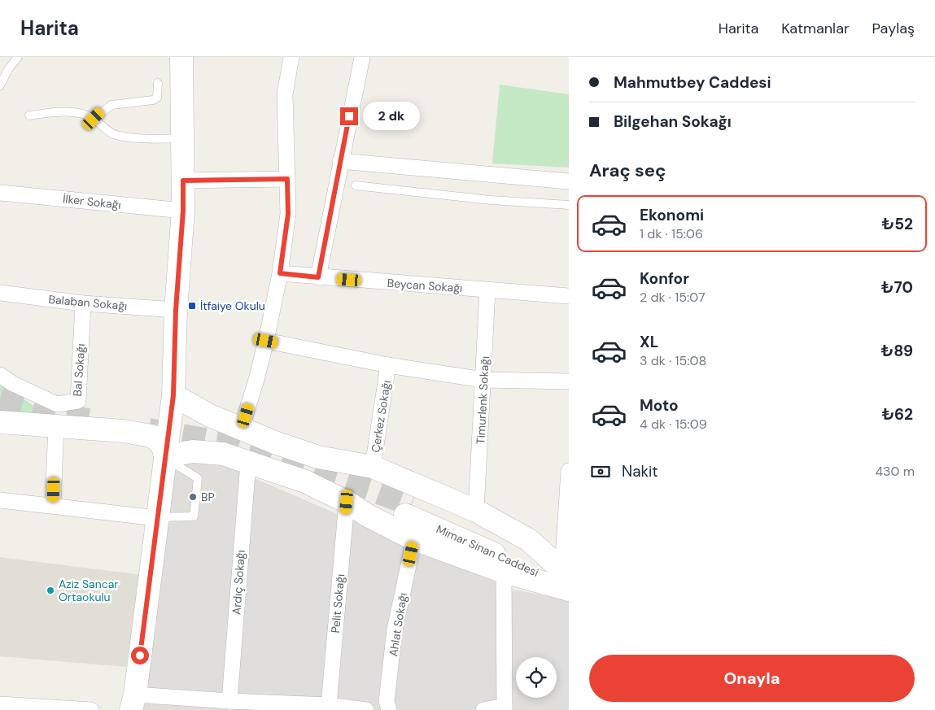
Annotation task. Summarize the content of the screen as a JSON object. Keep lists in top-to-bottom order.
{
  "streets": {
    "main road": ["Mimar Sinan Caddesi"],
    "street": [
      "İlker Sokağı",
      "Beycan Sokağı",
      "Balaban Sokağı",
      "Bal Sokağı",
      "Timurlenk Sokağı",
      "Çerkez Sokağı",
      "Ardıç Sokağı",
      "Pelit Sokağı",
      "Ahlat Sokağı"
    ]
  },
  "crossings": [
    ["Beycan Sokağı", "Timurlenk Sokağı"],
    ["Balaban Sokağı", "Bal Sokağı"]
  ],
  "places": {
    "transit": ["İtfaiye Okulu"],
    "other": ["BP", "Aziz Sancar Ortaokulu"]
  },
  "page": {
    "header": "Harita",
    "nav": ["Harita", "Katmanlar", "Paylaş"],
    "banner": ["Mahmutbey Caddesi", "Bilgehan Sokağı"],
    "bubble": "2 dk",
    "heading": "Araç seç",
    "list": [
      {
        "name": "Ekonomi",
        "note": "1 dk · 15:06",
        "value": "₺52"
      },
      {
        "name": "Konfor",
        "note": "2 dk · 15:07",
        "value": "₺70"
      },
      {
        "name": "XL",
        "note": "3 dk · 15:08",
        "value": "₺89"
      },
      {
        "name": "Moto",
        "note": "4 dk · 15:09",
        "value": "₺62"
      }
    ],
    "pay": ["Nakit", "430 m"],
    "buttons": "Onayla"
  }
}
